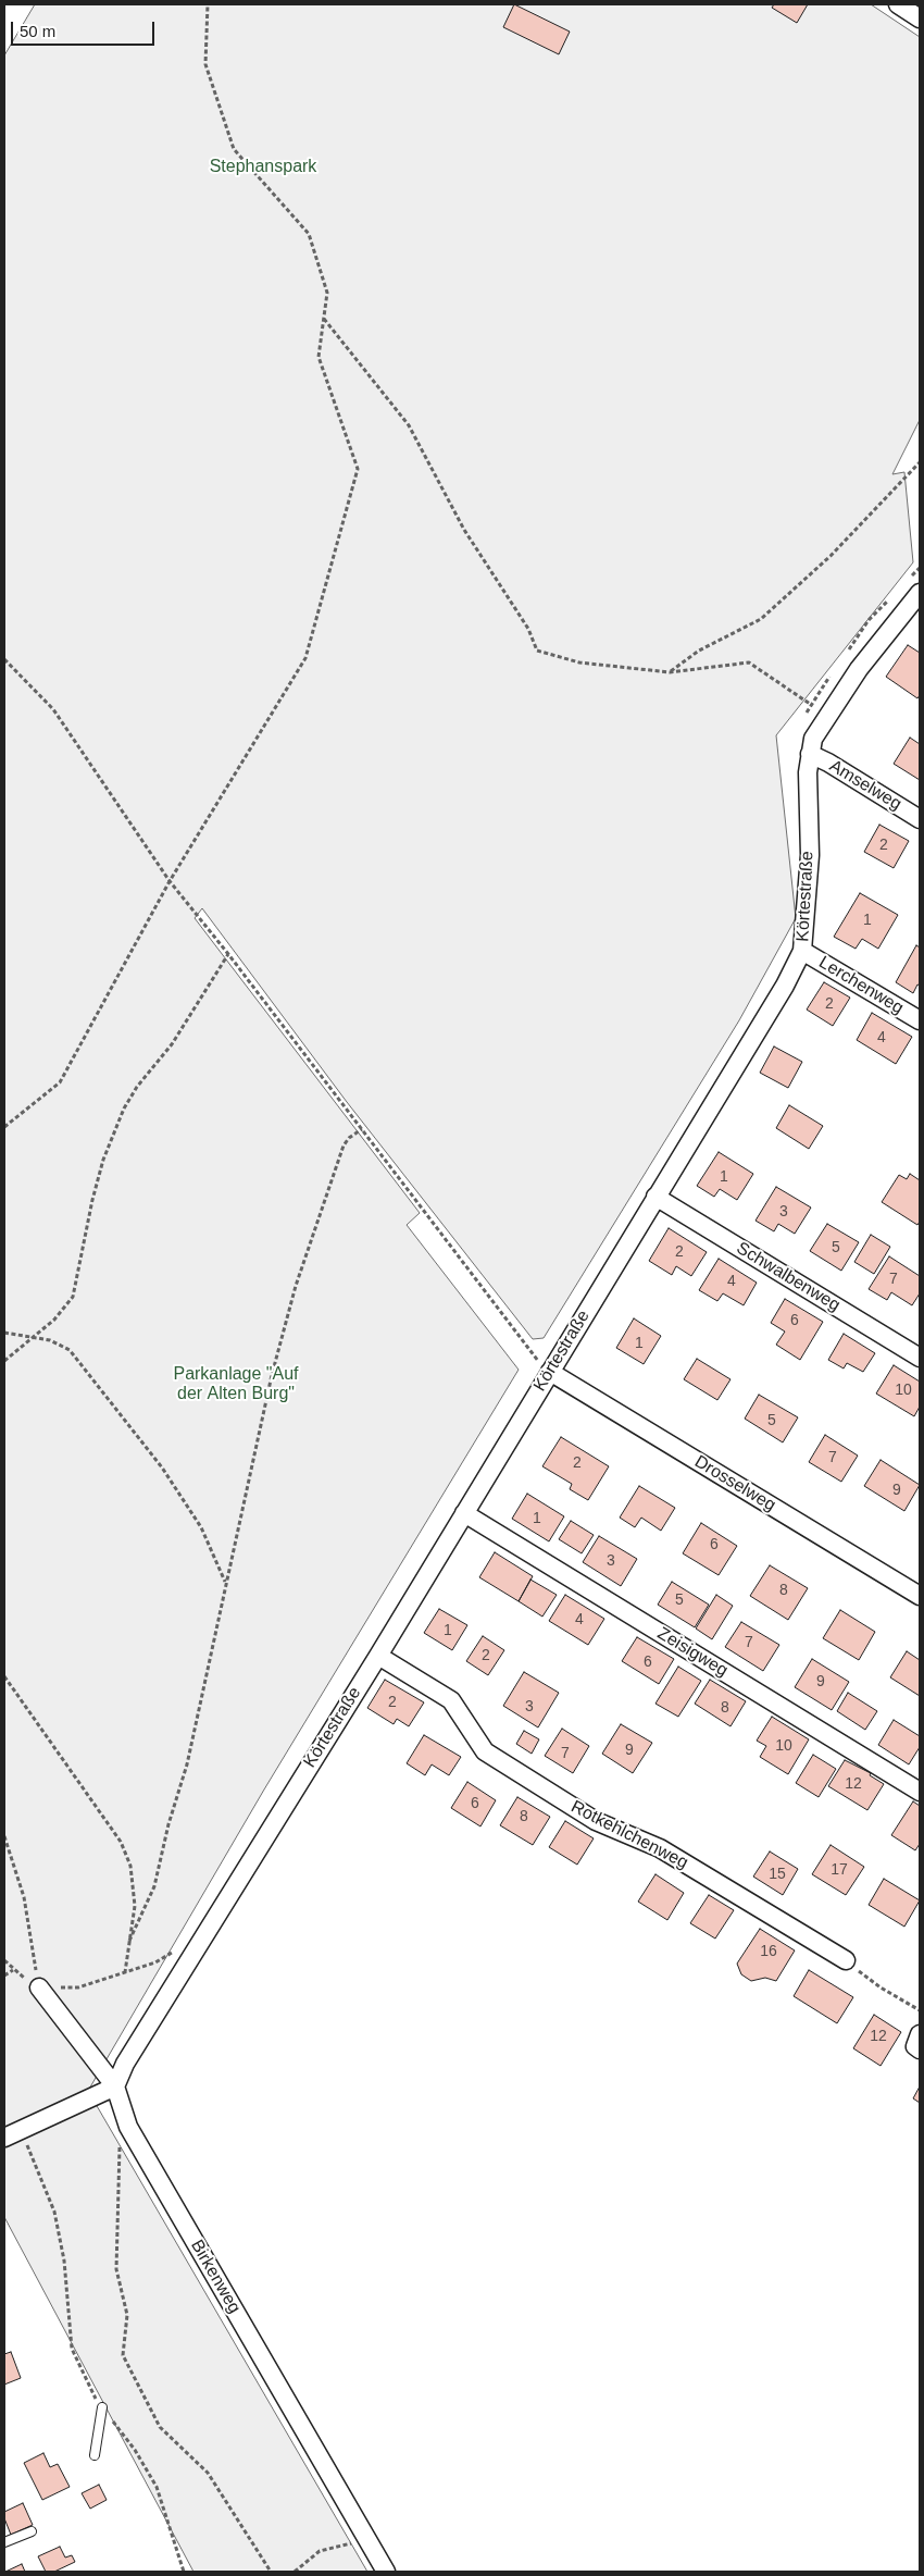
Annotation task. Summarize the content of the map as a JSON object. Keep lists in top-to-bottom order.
{
  "streets": {
    "street": [
      "Amselweg",
      "Körtestraße",
      "Lerchenweg",
      "Schwalbenweg",
      "Drosselweg",
      "Zeisigweg",
      "Rotkehlchenweg",
      "Birkenweg"
    ]
  },
  "crossings": [
    ["Amselweg", "Körtestraße"],
    ["Körtestraße", "Lerchenweg"],
    ["Körtestraße", "Schwalbenweg"],
    ["Körtestraße", "Drosselweg"],
    ["Körtestraße", "Zeisigweg"],
    ["Körtestraße", "Rotkehlchenweg"],
    ["Körtestraße", "Birkenweg"]
  ],
  "parks": ["Stephanspark", "Parkanlage \"Auf der Alten Burg\""],
  "house_numbers": [
    "2",
    "1",
    "2",
    "4",
    "1",
    "3",
    "5",
    "2",
    "7",
    "4",
    "6",
    "1",
    "10",
    "5",
    "7",
    "2",
    "9",
    "1",
    "6",
    "3",
    "8",
    "5",
    "4",
    "1",
    "7",
    "2",
    "6",
    "9",
    "2",
    "3",
    "8",
    "10",
    "9",
    "7",
    "12",
    "6",
    "8",
    "17",
    "15",
    "16",
    "12"
  ],
  "scale_bar": "50 m"
}
